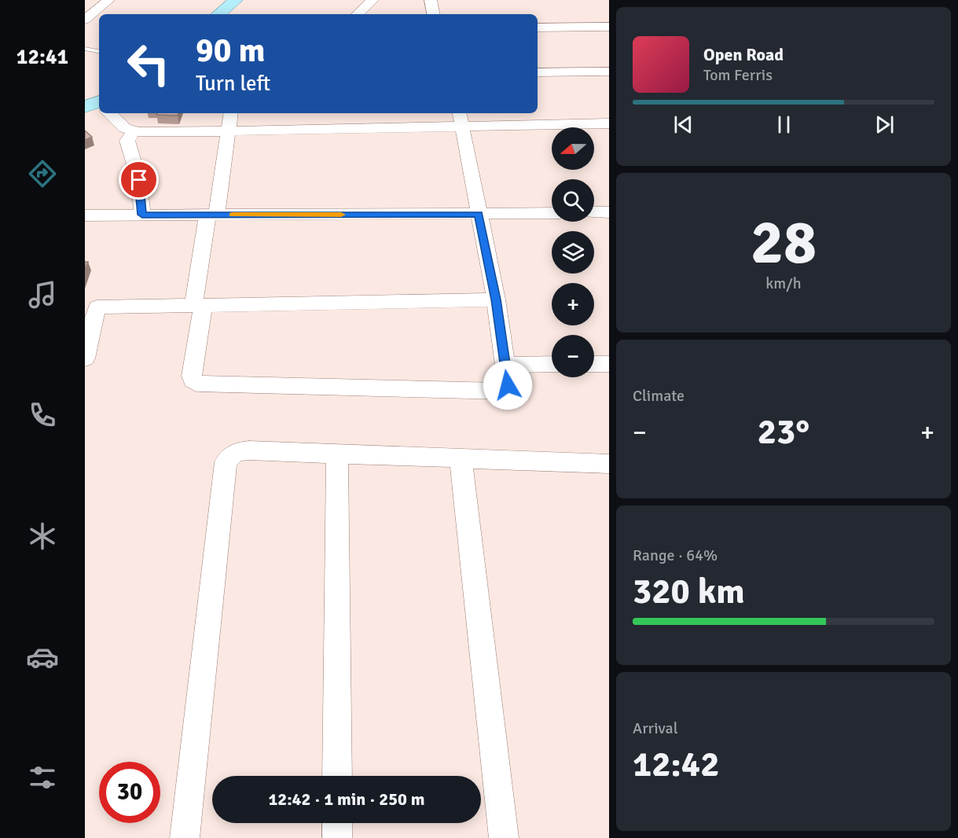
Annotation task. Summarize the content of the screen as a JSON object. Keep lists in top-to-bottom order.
{
  "north": "left",
  "page": {
    "tabs": "12:41",
    "turn": ["90 m", "Turn left"],
    "song": ["Open Road", "Tom Ferris"],
    "map_buttons": ["+", "−"],
    "tile": [
      ["28", "km/h"],
      "Climate",
      ["Range · 64%", "320 km"],
      ["Arrival", "12:42"]
    ],
    "heat": ["−", "23°", "+"],
    "limit": "30",
    "trip": "12:42 · 1 min · 250 m"
  }
}
